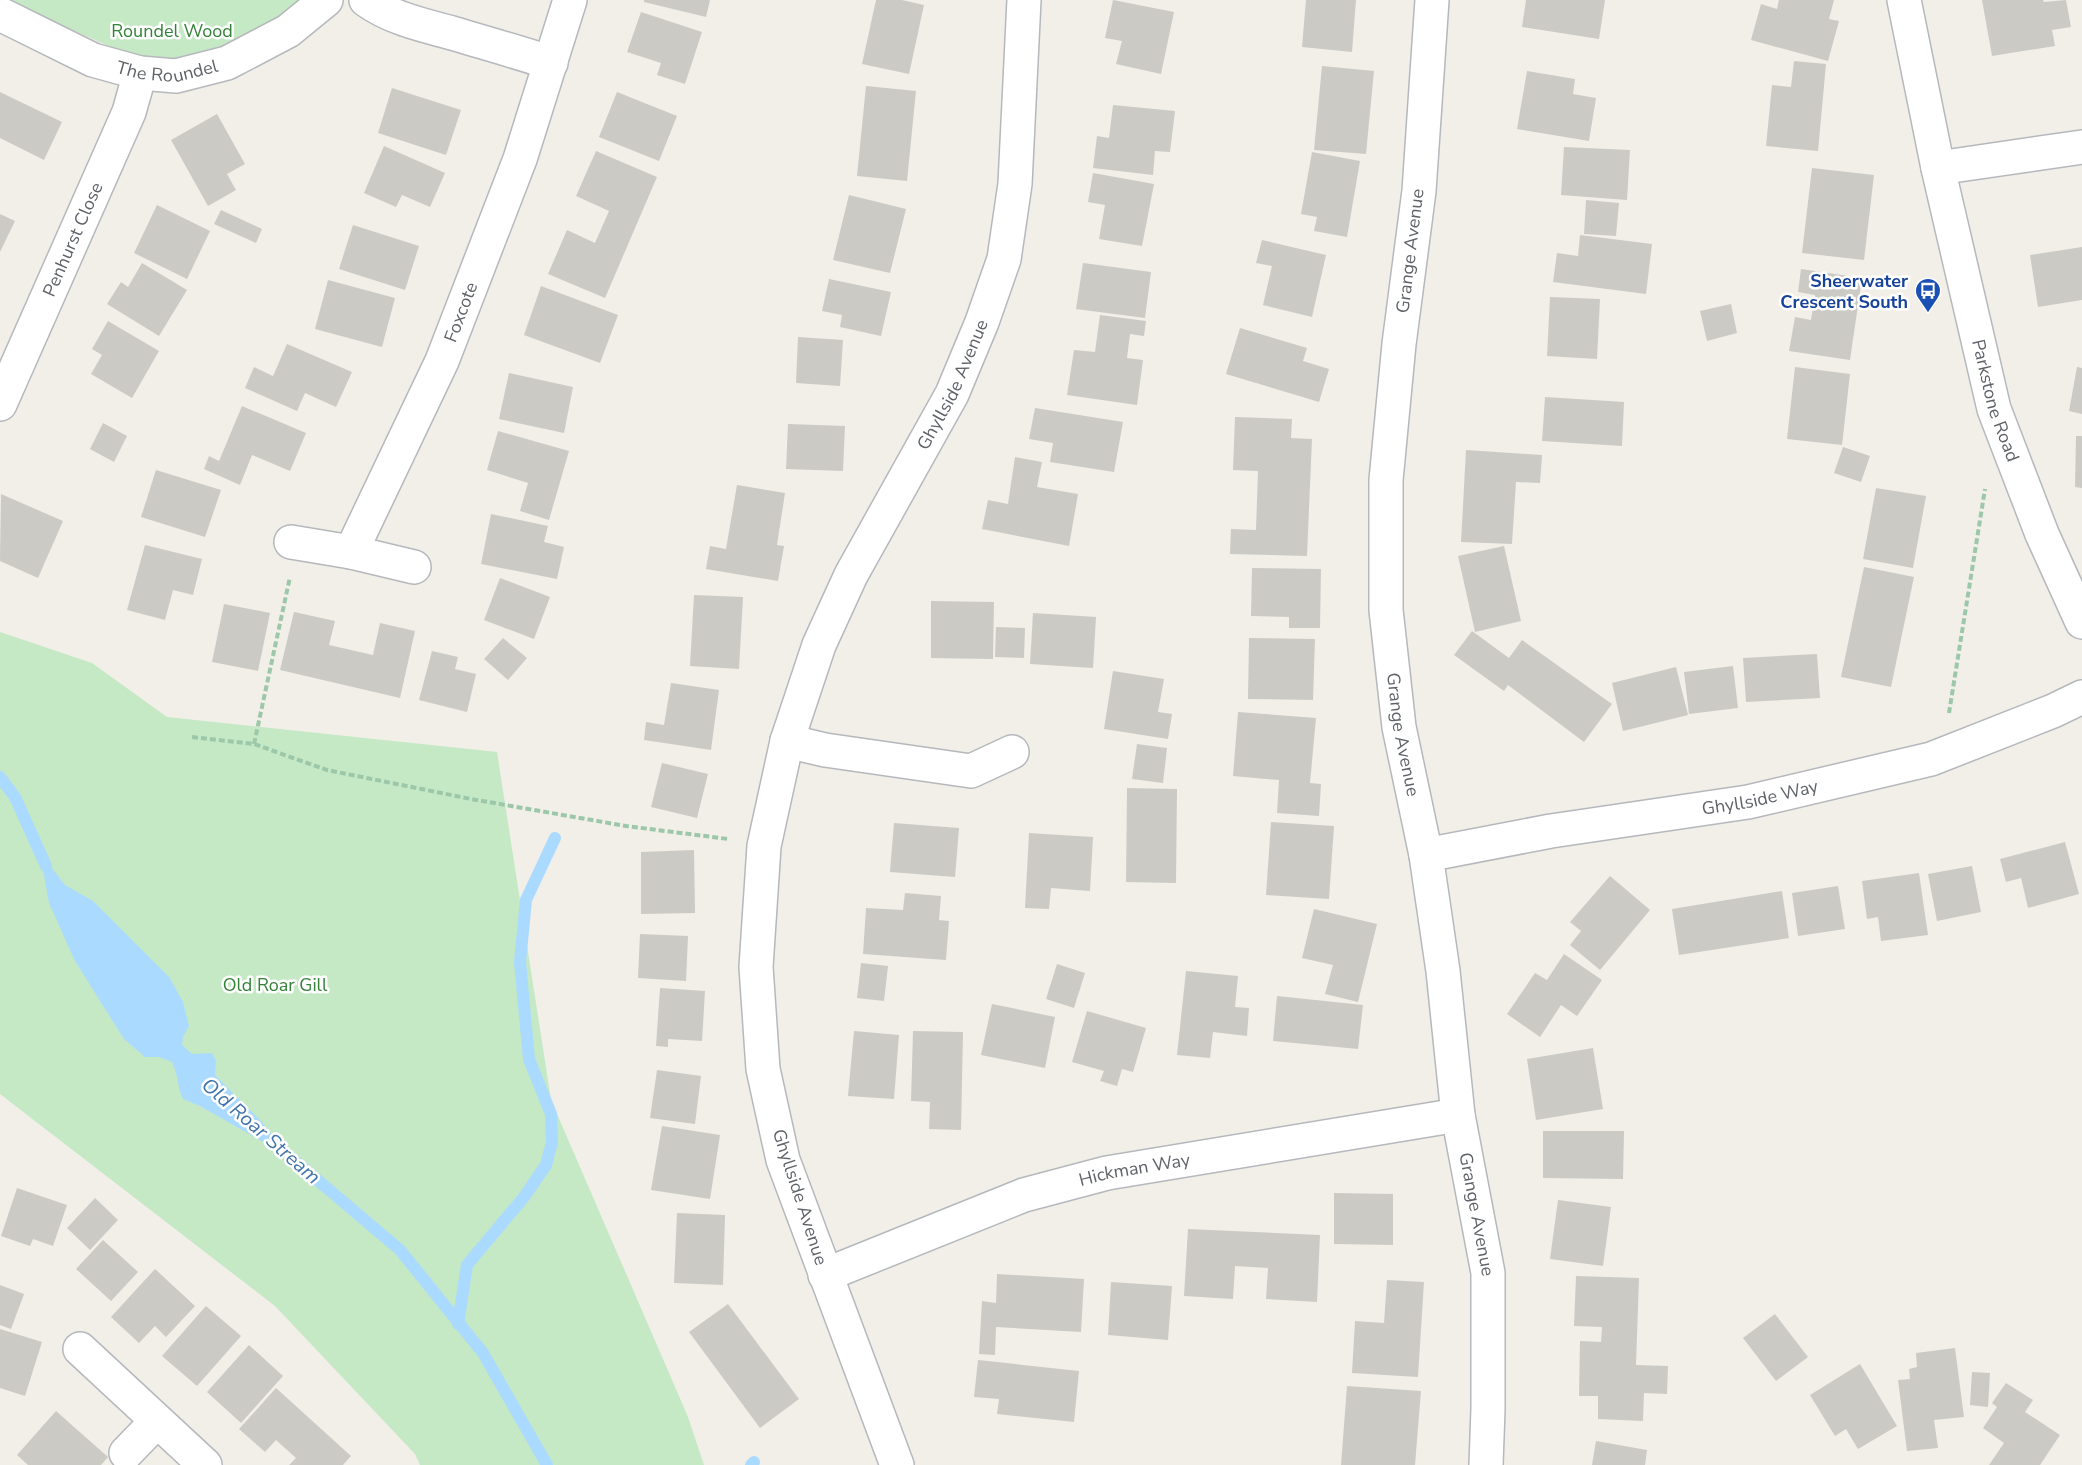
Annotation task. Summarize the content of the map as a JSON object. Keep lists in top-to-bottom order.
{
  "streets": {
    "street": [
      "The Roundel",
      "Penhurst Close",
      "Grange Avenue",
      "Foxcote",
      "Ghyllside Avenue",
      "Parkstone Road",
      "Ghyllside Way",
      "Hickman Way"
    ]
  },
  "crossings": [
    ["The Roundel", "Penhurst Close"],
    ["Grange Avenue", "Ghyllside Way"],
    ["Grange Avenue", "Hickman Way"],
    ["Ghyllside Avenue", "Hickman Way"]
  ],
  "water": ["Old Roar Stream"],
  "parks": ["Roundel Wood", "Old Roar Gill"],
  "places": {
    "bus stop": ["Sheerwater Crescent South"]
  }
}
